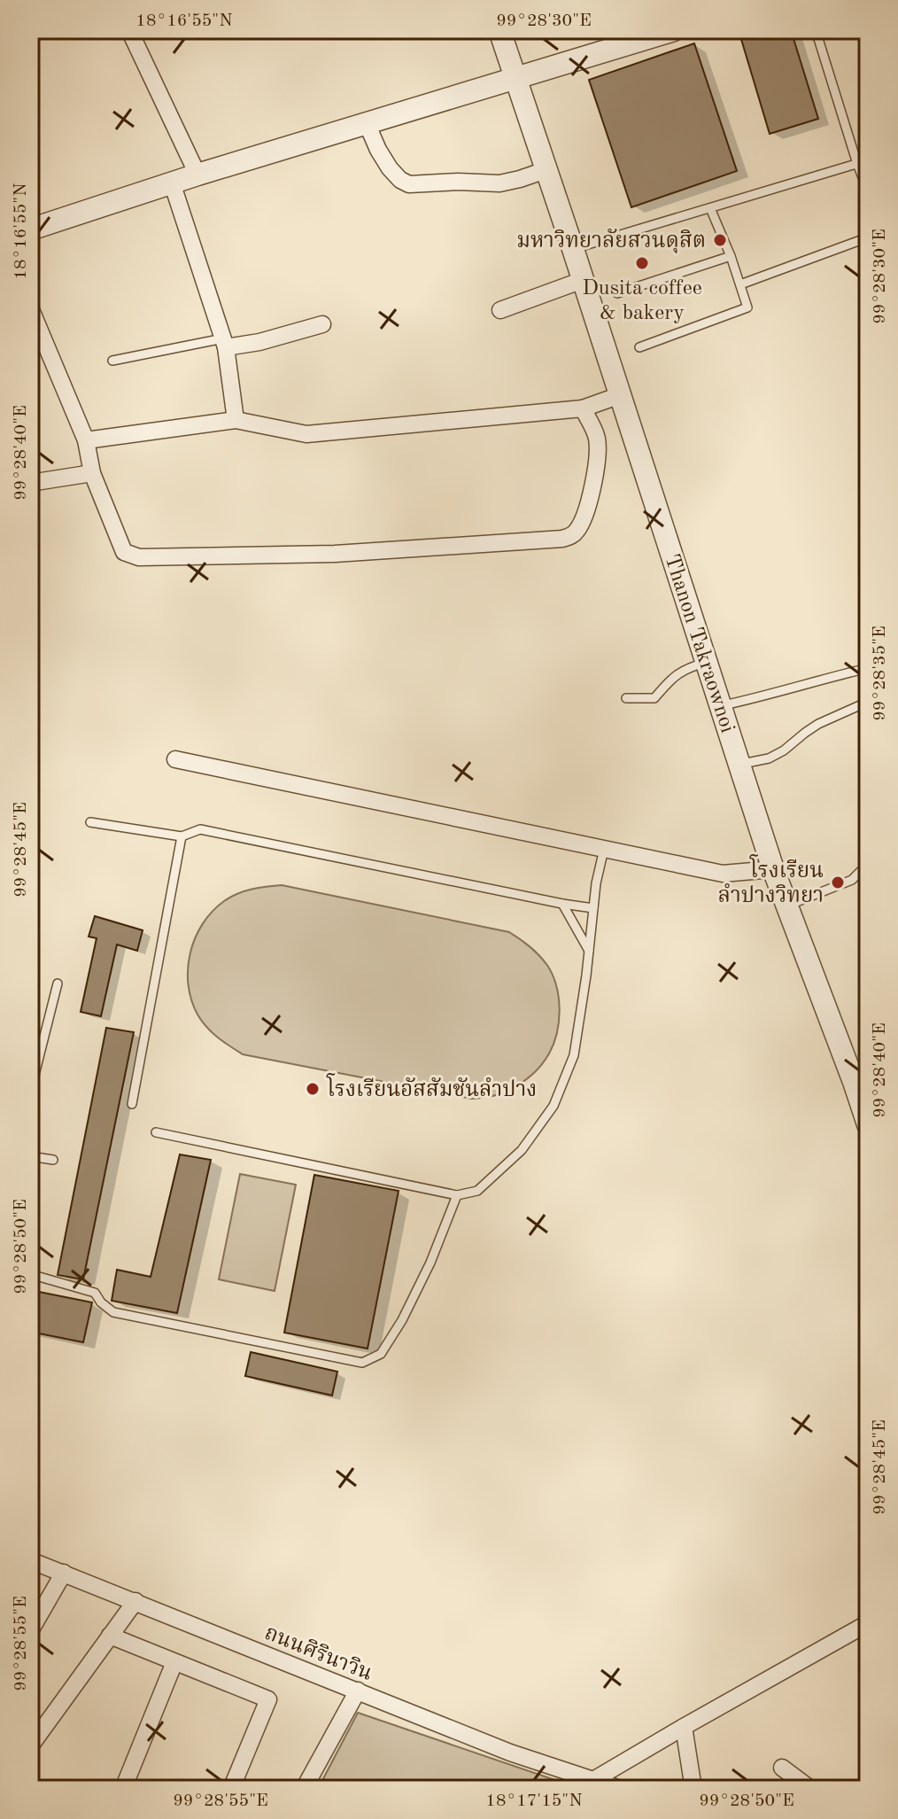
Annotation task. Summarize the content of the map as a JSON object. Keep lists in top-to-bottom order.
{
  "streets": {
    "street": ["Thanon Takraownoi", "ถนนศิรินาวิน"]
  },
  "places": [
    "มหาวิทยาลัยสวนดุสิต",
    "Dusita coffee & bakery",
    "โรงเรียน ลำปางวิทยา",
    "โรงเรียนอัสสัมชันลำปาง"
  ],
  "coordinates": [
    "18°16'55\"N",
    "99°28'30\"E",
    "99°28'40\"E",
    "99°28'35\"E",
    "99°28'45\"E",
    "99°28'50\"E",
    "99°28'55\"E",
    "18°17'15\"N"
  ]
}
